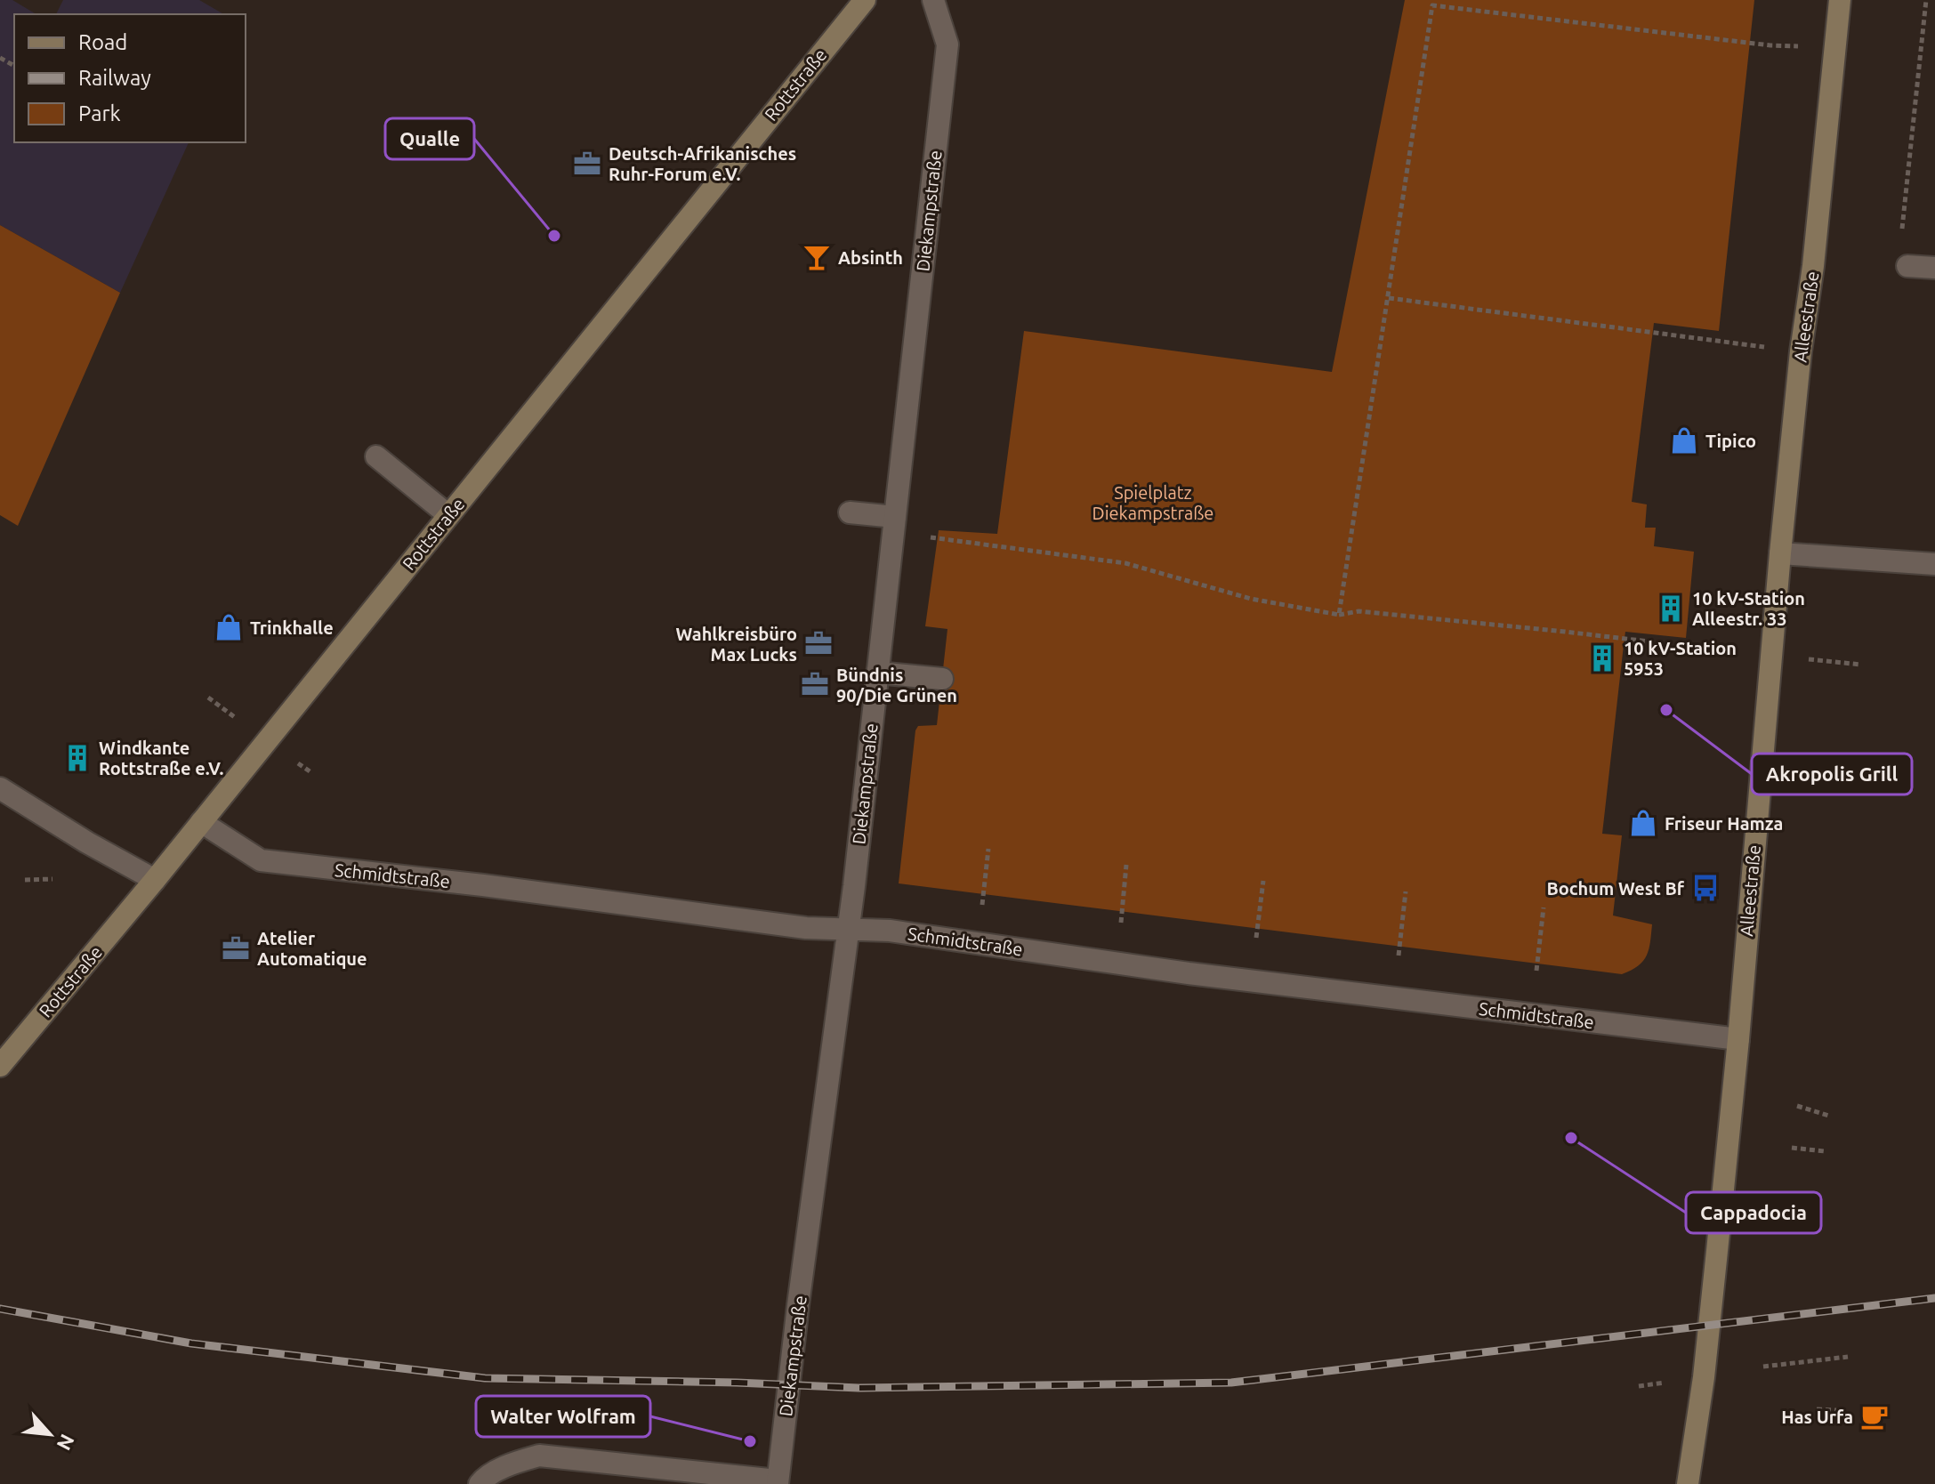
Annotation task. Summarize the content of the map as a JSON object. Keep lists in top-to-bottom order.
{
  "streets": {
    "main road": ["Rottstraße", "Alleestraße"],
    "street": ["Diekampstraße", "Schmidtstraße"]
  },
  "crossings": [
    ["Rottstraße", "Schmidtstraße"],
    ["Diekampstraße", "Schmidtstraße"],
    ["Alleestraße", "Schmidtstraße"]
  ],
  "parks": ["Spielplatz Diekampstraße"],
  "places": {
    "office": [
      "Deutsch-Afrikanisches Ruhr-Forum e.V.",
      "Wahlkreisbüro Max Lucks",
      "Bündnis 90/Die Grünen",
      "Atelier Automatique"
    ],
    "other": [
      "Qualle",
      "Akropolis Grill",
      "Cappadocia",
      "Walter Wolfram"
    ],
    "bar": ["Absinth"],
    "shop": ["Tipico", "Trinkhalle", "Friseur Hamza"],
    "building": ["10 kV-Station Alleestr. 33", "10 kV-Station 5953", "Windkante Rottstraße e.V."],
    "bus stop": ["Bochum West Bf"],
    "cafe": ["Has Urfa"]
  },
  "legend": ["Road", "Railway", "Park"],
  "north": "bottom right"
}
